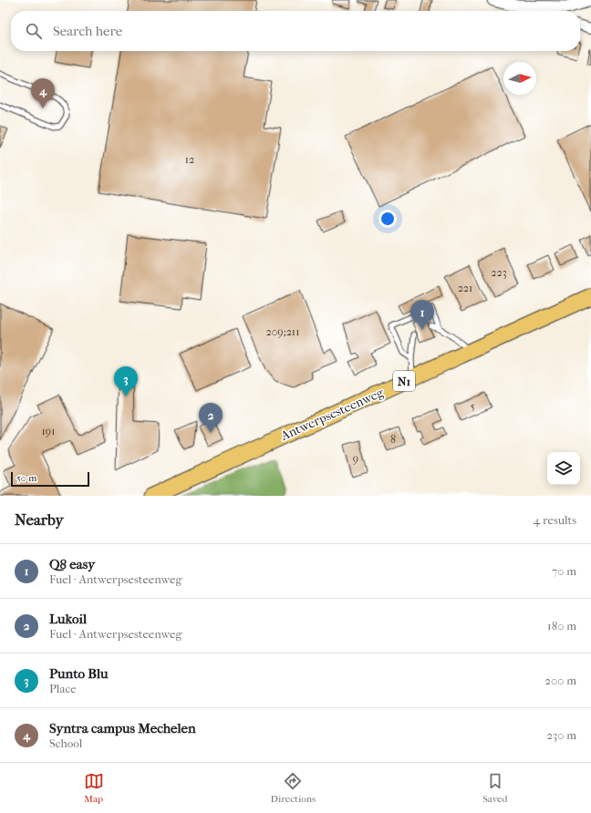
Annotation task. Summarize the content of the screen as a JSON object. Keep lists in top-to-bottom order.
{
  "streets": {
    "main road": ["N1", "Antwerpsesteenweg"]
  },
  "house_numbers": [
    "12",
    "223",
    "221",
    "209;211",
    "5",
    "191",
    "8",
    "9"
  ],
  "scale_bar": "50 m",
  "north": "right",
  "page": {
    "search": "Search here",
    "pins": [
      "4",
      "1",
      "3",
      "2"
    ],
    "scale": "50 m",
    "heading": ["Nearby", "4 results"],
    "list": [
      {
        "mark": "1",
        "name": "Q8 easy",
        "note": "Fuel · Antwerpsesteenweg",
        "value": "70 m"
      },
      {
        "mark": "2",
        "name": "Lukoil",
        "note": "Fuel · Antwerpsesteenweg",
        "value": "180 m"
      },
      {
        "mark": "3",
        "name": "Punto Blu",
        "note": "Place",
        "value": "200 m"
      },
      {
        "mark": "4",
        "name": "Syntra campus Mechelen",
        "note": "School",
        "value": "230 m"
      }
    ],
    "nav": ["Map", "Directions", "Saved"]
  }
}
